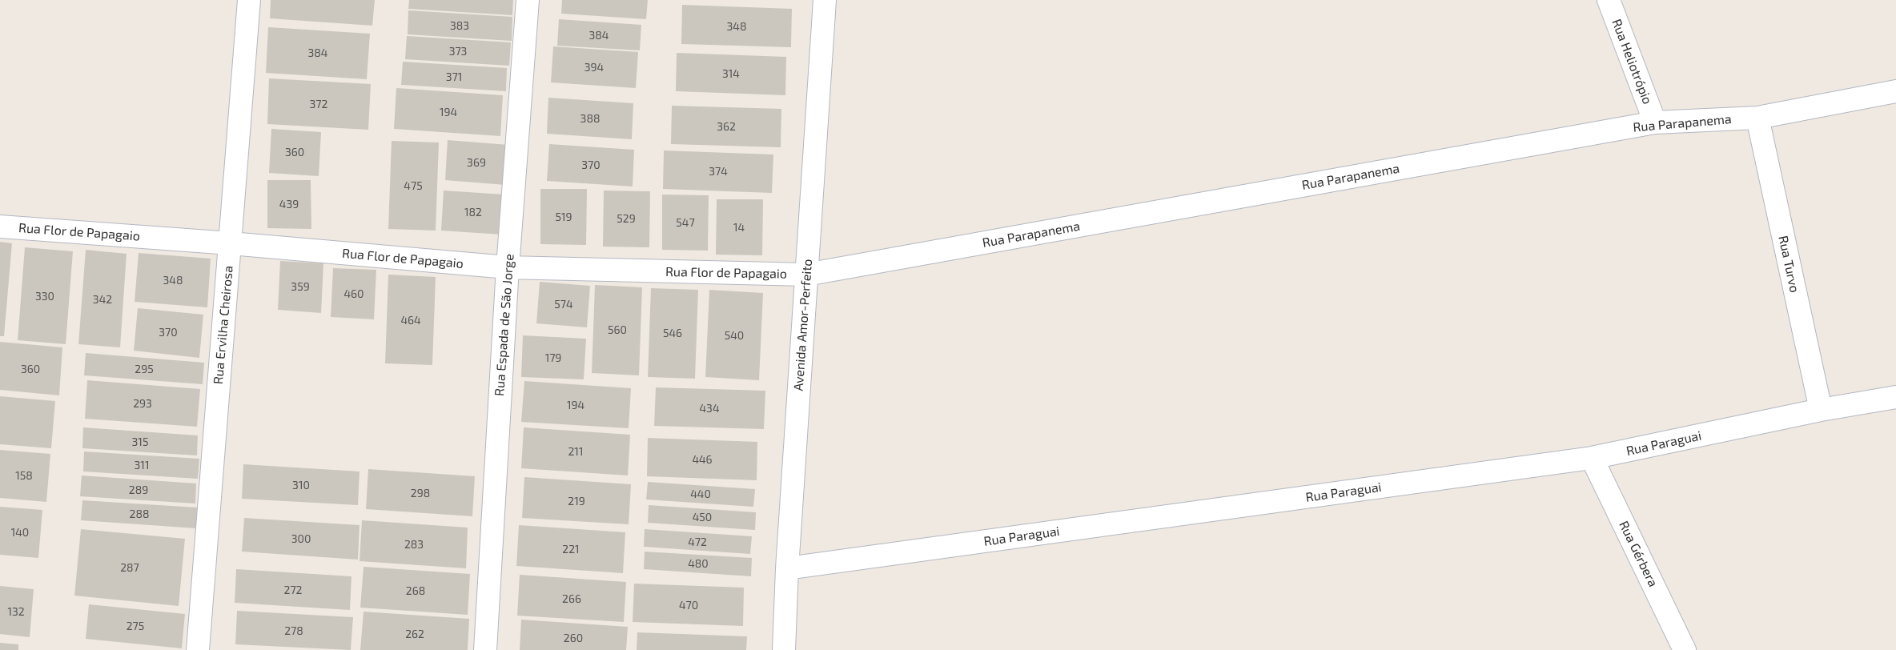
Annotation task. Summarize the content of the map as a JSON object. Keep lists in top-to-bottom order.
{
  "streets": {
    "street": [
      "Rua Heliotrópio",
      "Rua Parapanema",
      "Rua Flor de Papagaio",
      "Rua Turvo",
      "Rua Ervilha Cheirosa",
      "Rua Espada de São Jorge",
      "Avenida Amor-Perfeito",
      "Rua Paraguai",
      "Rua Gérbera"
    ]
  },
  "crossings": [
    ["Rua Heliotrópio", "Rua Parapanema"],
    ["Rua Parapanema", "Rua Flor de Papagaio"],
    ["Rua Parapanema", "Rua Turvo"],
    ["Rua Parapanema", "Avenida Amor-Perfeito"],
    ["Rua Flor de Papagaio", "Rua Ervilha Cheirosa"],
    ["Rua Flor de Papagaio", "Rua Espada de São Jorge"],
    ["Rua Flor de Papagaio", "Avenida Amor-Perfeito"],
    ["Rua Turvo", "Rua Paraguai"],
    ["Avenida Amor-Perfeito", "Rua Paraguai"],
    ["Rua Paraguai", "Rua Gérbera"]
  ],
  "house_numbers": [
    "383",
    "348",
    "384",
    "373",
    "384",
    "394",
    "314",
    "371",
    "372",
    "194",
    "388",
    "362",
    "360",
    "369",
    "370",
    "374",
    "475",
    "439",
    "182",
    "519",
    "529",
    "547",
    "14",
    "348",
    "359",
    "460",
    "330",
    "342",
    "574",
    "464",
    "560",
    "370",
    "546",
    "540",
    "179",
    "360",
    "295",
    "293",
    "194",
    "434",
    "315",
    "211",
    "446",
    "311",
    "158",
    "310",
    "289",
    "298",
    "440",
    "219",
    "288",
    "450",
    "140",
    "300",
    "472",
    "283",
    "221",
    "480",
    "287",
    "272",
    "268",
    "266",
    "470",
    "132",
    "275",
    "278",
    "262",
    "260"
  ]
}
